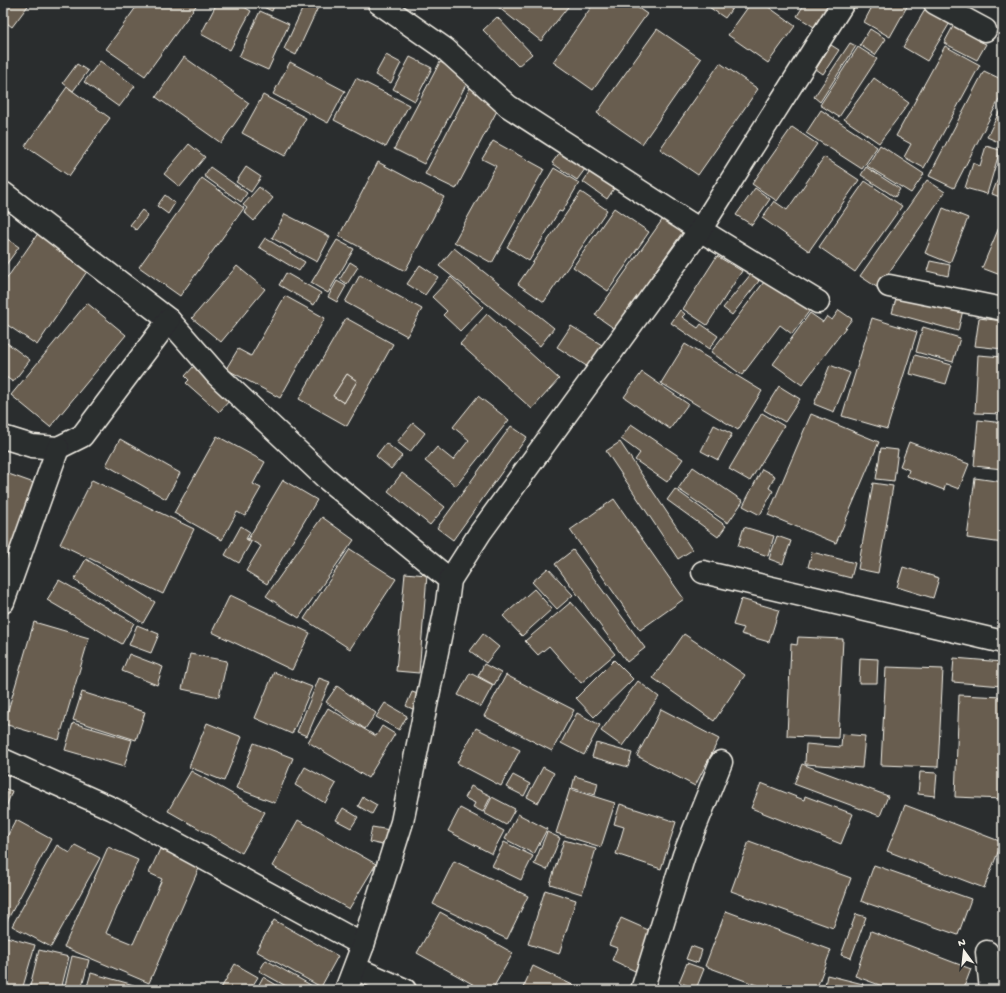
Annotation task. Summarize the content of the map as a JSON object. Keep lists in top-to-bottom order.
{
  "north": "top"
}
